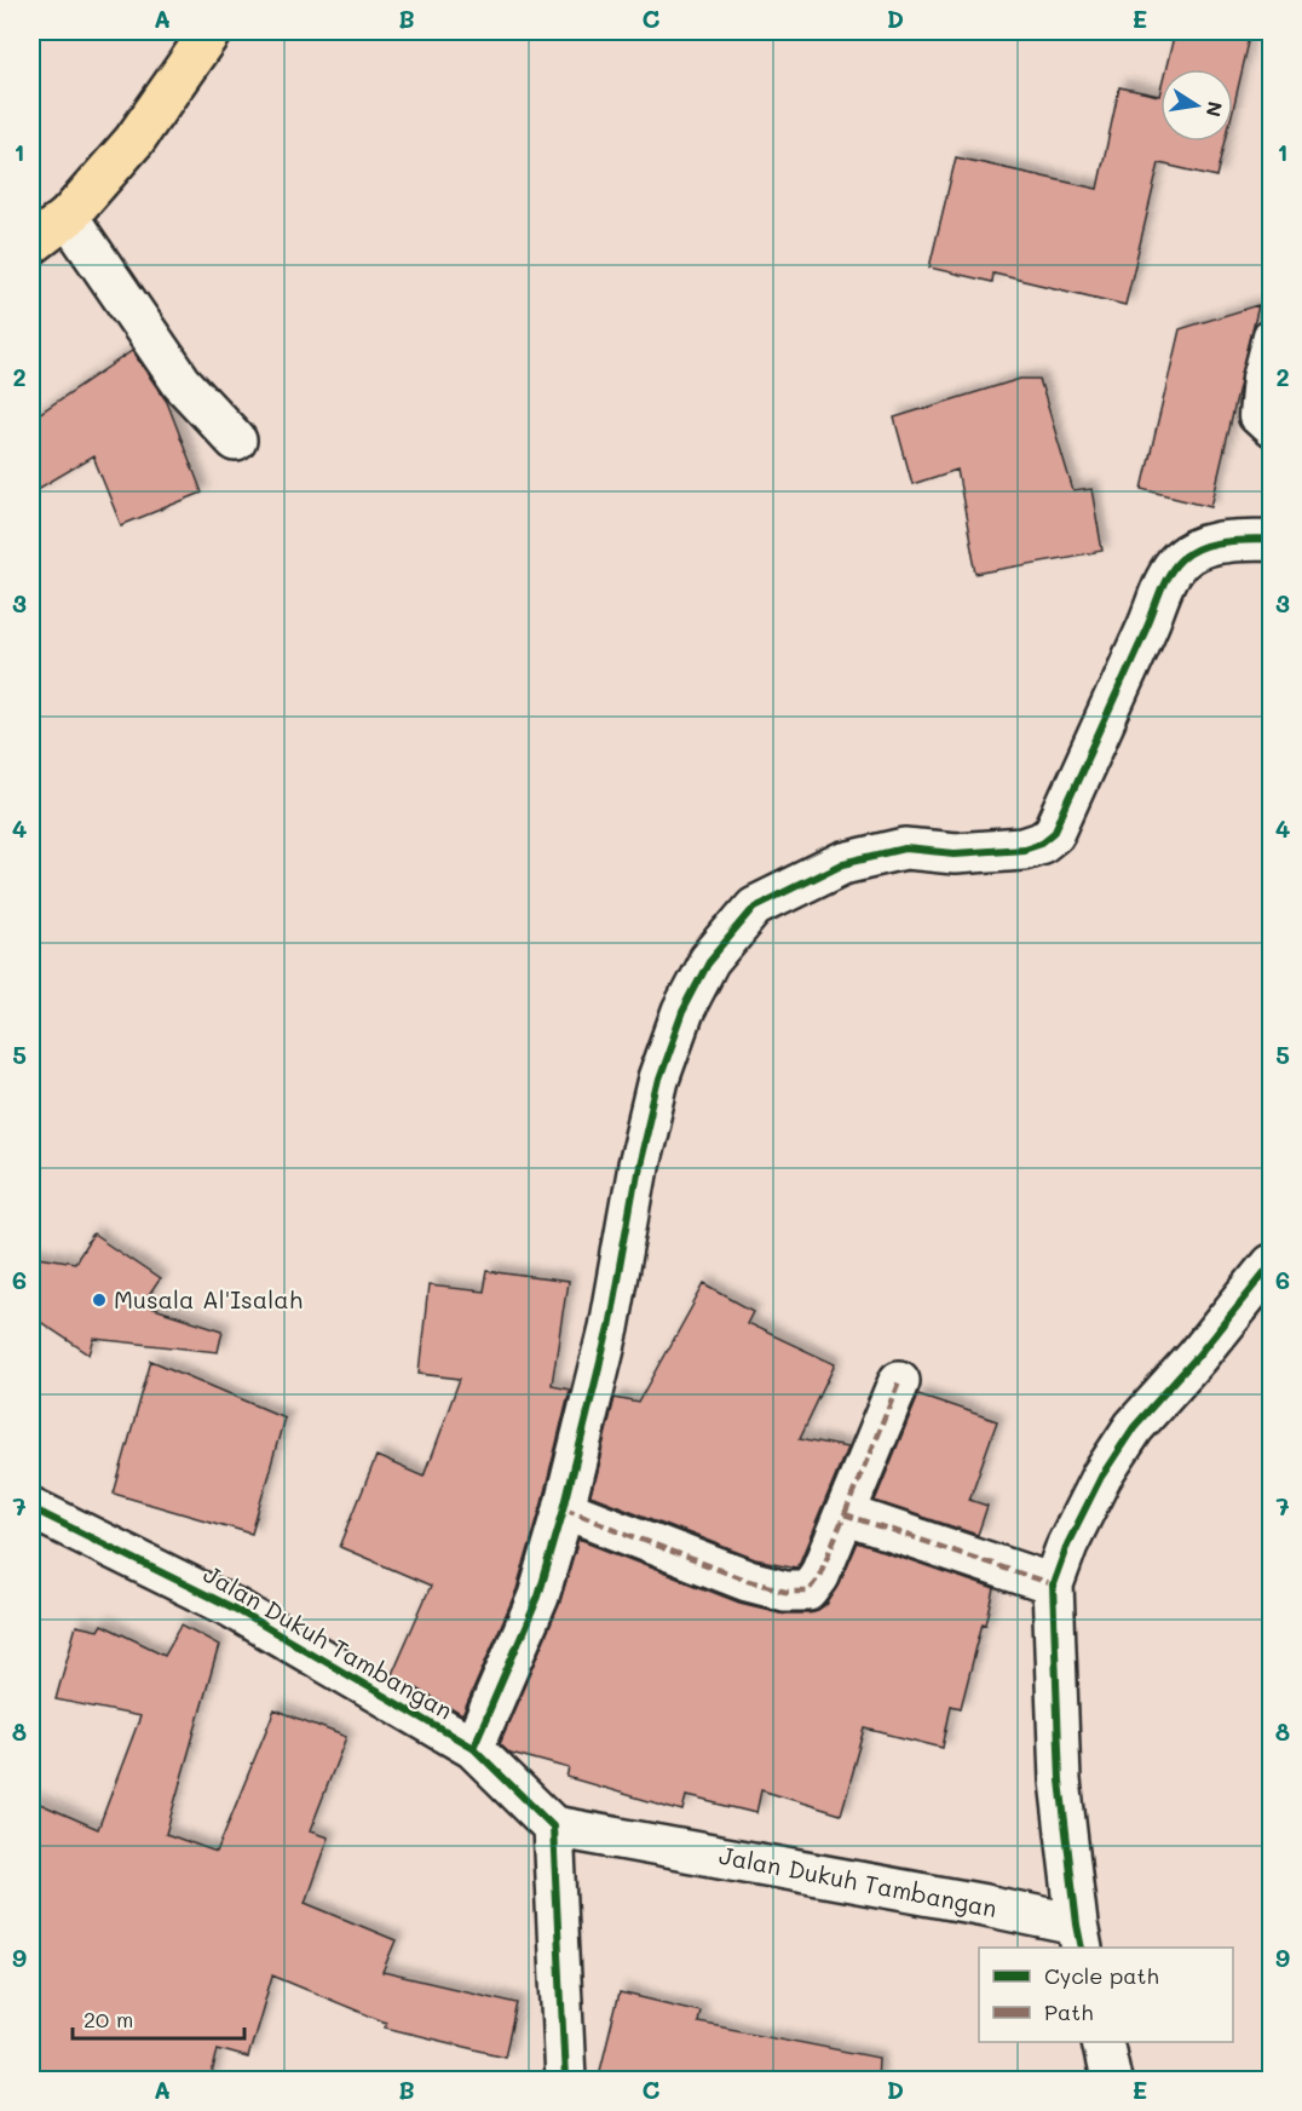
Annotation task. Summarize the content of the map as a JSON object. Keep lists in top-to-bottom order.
{
  "streets": {
    "street": ["Jalan Dukuh Tambangan"]
  },
  "places": ["Musala Al'Isalah"],
  "legend": ["Cycle path", "Path"],
  "scale_bar": "20 m",
  "north": "right",
  "grid": {
    "columns": [
      "A",
      "B",
      "C",
      "D",
      "E"
    ],
    "rows": [
      "1",
      "2",
      "3",
      "4",
      "5",
      "6",
      "7",
      "8",
      "9"
    ]
  }
}
